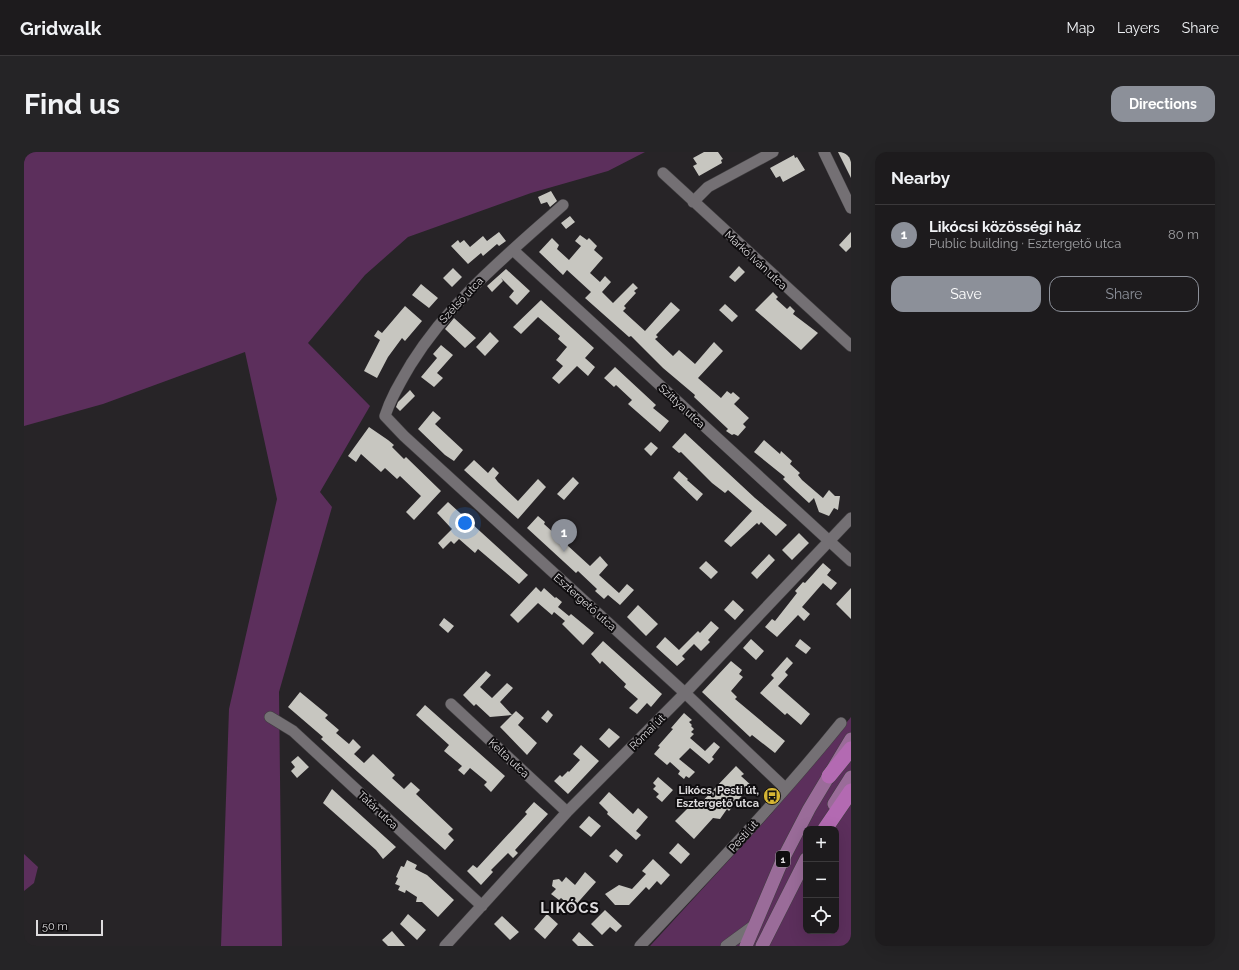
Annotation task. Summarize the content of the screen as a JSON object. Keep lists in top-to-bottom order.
{
  "streets": {
    "main road": ["1"],
    "street": [
      "Markó Iván utca",
      "Szélső utca",
      "Szittya utca",
      "Esztergető utca",
      "Római út",
      "Kelta utca",
      "Tatár utca",
      "Pesti út"
    ]
  },
  "crossings": [
    ["Szélső utca", "Szittya utca"],
    ["Szélső utca", "Esztergető utca"],
    ["Szittya utca", "Római út"],
    ["Esztergető utca", "Római út"],
    ["Esztergető utca", "Pesti út"],
    ["Római út", "Kelta utca"],
    ["Római út", "Tatár utca"]
  ],
  "districts": ["LIKÓCS"],
  "places": {
    "bus stop": ["Likócs, Pesti út, Esztergető utca"]
  },
  "scale_bar": "50 m",
  "page": {
    "header": "Gridwalk",
    "nav": ["Map", "Layers", "Share"],
    "buttons": [
      "Directions",
      ["Save", "Share"]
    ],
    "title": "Find us",
    "heading": "Nearby",
    "list": [
      {
        "mark": "1",
        "name": "Likócsi közösségi ház",
        "note": "Public building · Esztergető utca",
        "value": "80 m"
      }
    ],
    "pins": "1",
    "map_buttons": ["+", "−"],
    "scale": "50 m"
  }
}
